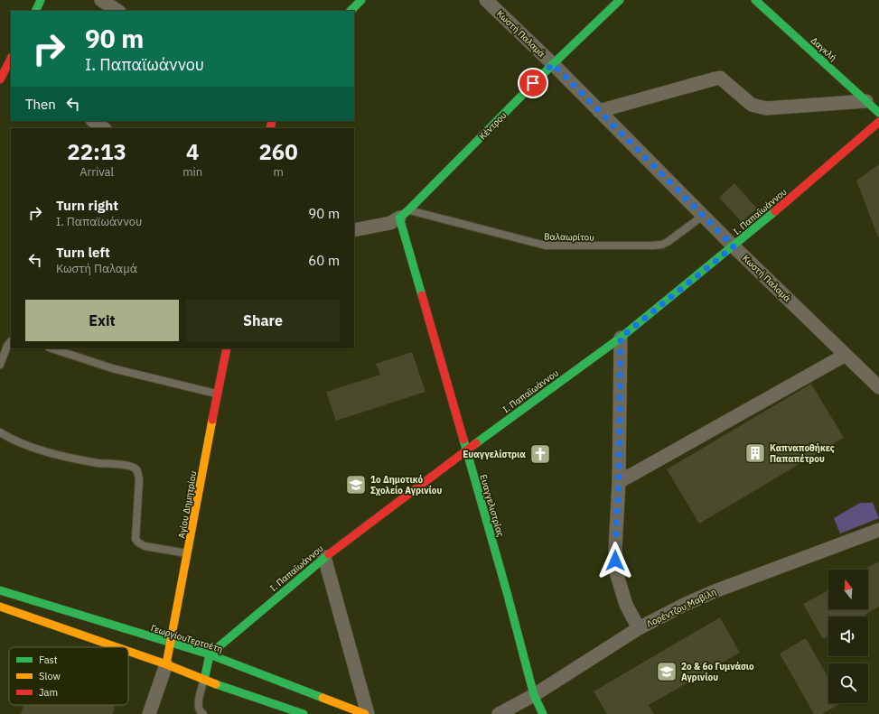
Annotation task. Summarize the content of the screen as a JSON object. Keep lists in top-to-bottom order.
{
  "streets": {
    "main road": [
      "Δαγκλή",
      "Κέντρου",
      "Ι. Παπαϊωάννου",
      "Αγίου Δημητρίου",
      "Ευαγγελιστρίας",
      "ΓεωργίουΤερτσέτη"
    ],
    "street": ["Κωστή Παλαμά", "Λορέντζου Μαβίλη"],
    "lane": ["Βαλαωρίτου"]
  },
  "crossings": [
    ["Κωστή Παλαμά", "Κέντρου"],
    ["Κωστή Παλαμά", "Ι. Παπαϊωάννου"],
    ["Κωστή Παλαμά", "Βαλαωρίτου"],
    ["Κέντρου", "Βαλαωρίτου"],
    ["Κέντρου", "Ευαγγελιστρίας"],
    ["Ι. Παπαϊωάννου", "Ευαγγελιστρίας"],
    ["Ι. Παπαϊωάννου", "ΓεωργίουΤερτσέτη"],
    ["Βαλαωρίτου", "Ευαγγελιστρίας"],
    ["Αγίου Δημητρίου", "ΓεωργίουΤερτσέτη"],
    ["Ευαγγελιστρίας", "Λορέντζου Μαβίλη"]
  ],
  "places": {
    "building": ["Καπναποθήκες Παπαπέτρου"],
    "church": ["Ευαγγελίστρια"],
    "school or university": ["1ο Δημοτικό Σχολείο Αγρινίου", "2ο & 6ο Γυμνάσιο Αγρινίου"]
  },
  "legend": ["Fast", "Slow", "Jam"],
  "north": "top",
  "page": {
    "turn": ["90 m", "Ι. Παπαϊωάννου"],
    "then": "Then",
    "eta": [
      "22:13",
      "Arrival",
      "4",
      "min",
      "260",
      "m"
    ],
    "list": [
      {
        "name": "Turn right",
        "note": "Ι. Παπαϊωάννου",
        "value": "90 m"
      },
      {
        "name": "Turn left",
        "note": "Κωστή Παλαμά",
        "value": "60 m"
      }
    ],
    "buttons": ["Exit", "Share"]
  }
}
